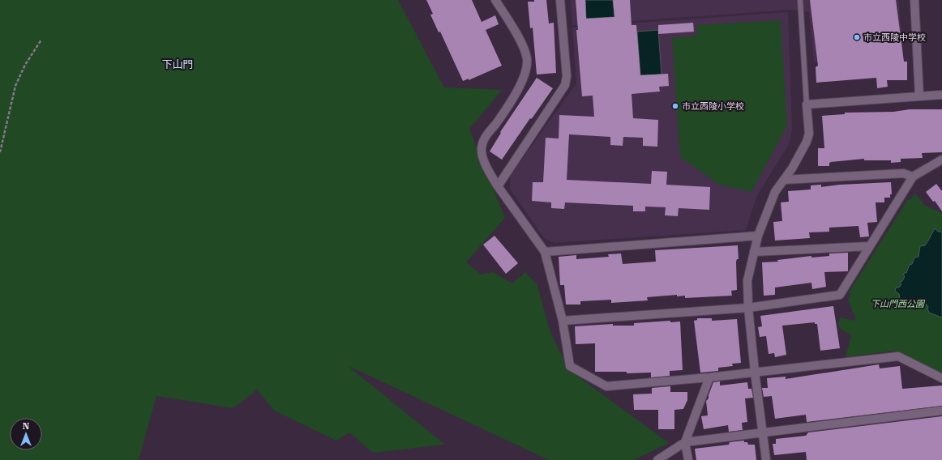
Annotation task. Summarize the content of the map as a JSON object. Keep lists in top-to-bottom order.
{
  "districts": ["下山門"],
  "parks": ["下山門西公園"],
  "places": ["市立西陵中学校", "市立西陵小学校"],
  "north": "top"
}
